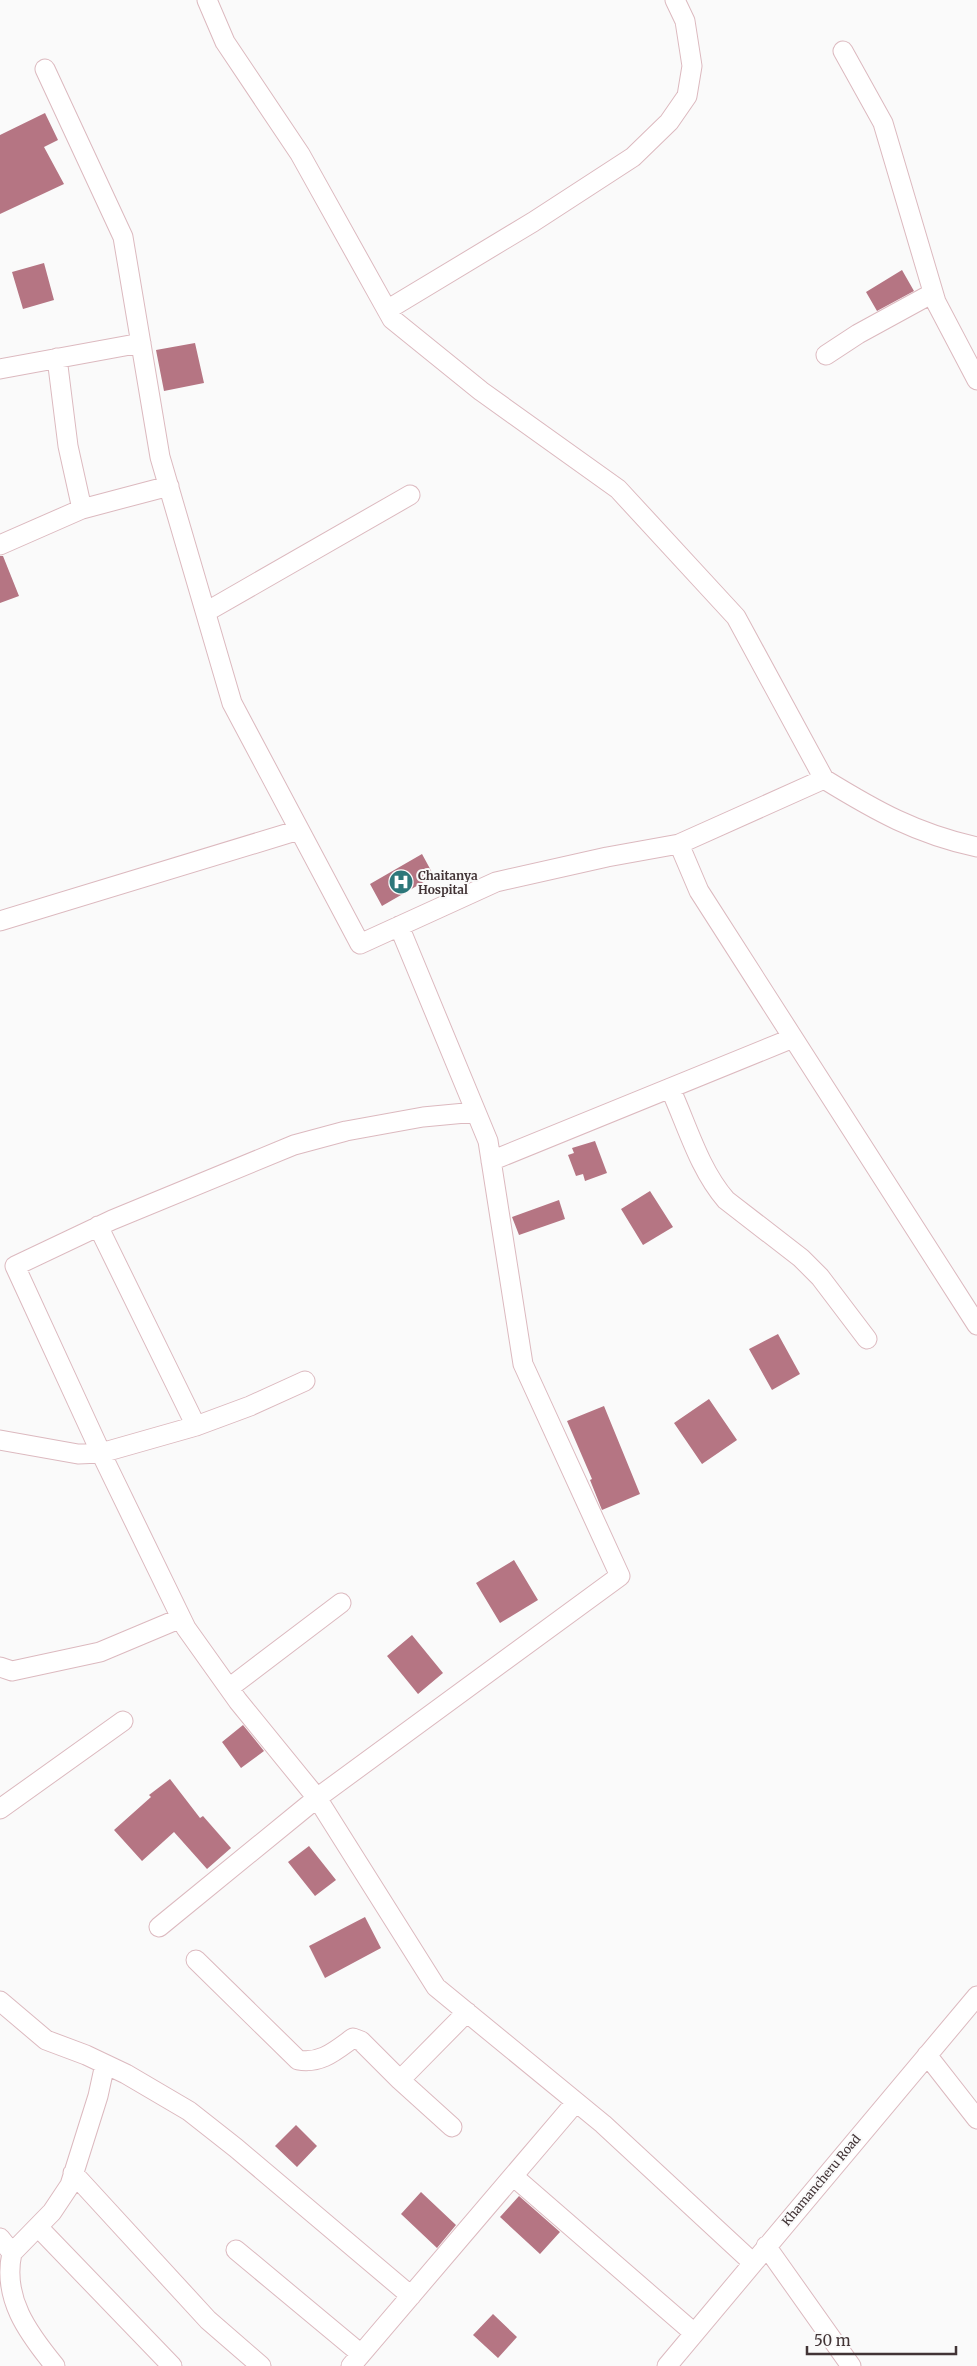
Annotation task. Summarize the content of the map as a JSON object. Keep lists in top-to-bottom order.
{
  "streets": {
    "street": ["Khamancheru Road"]
  },
  "places": {
    "hospital": ["Chaitanya Hospital"]
  },
  "scale_bar": "50 m"
}
